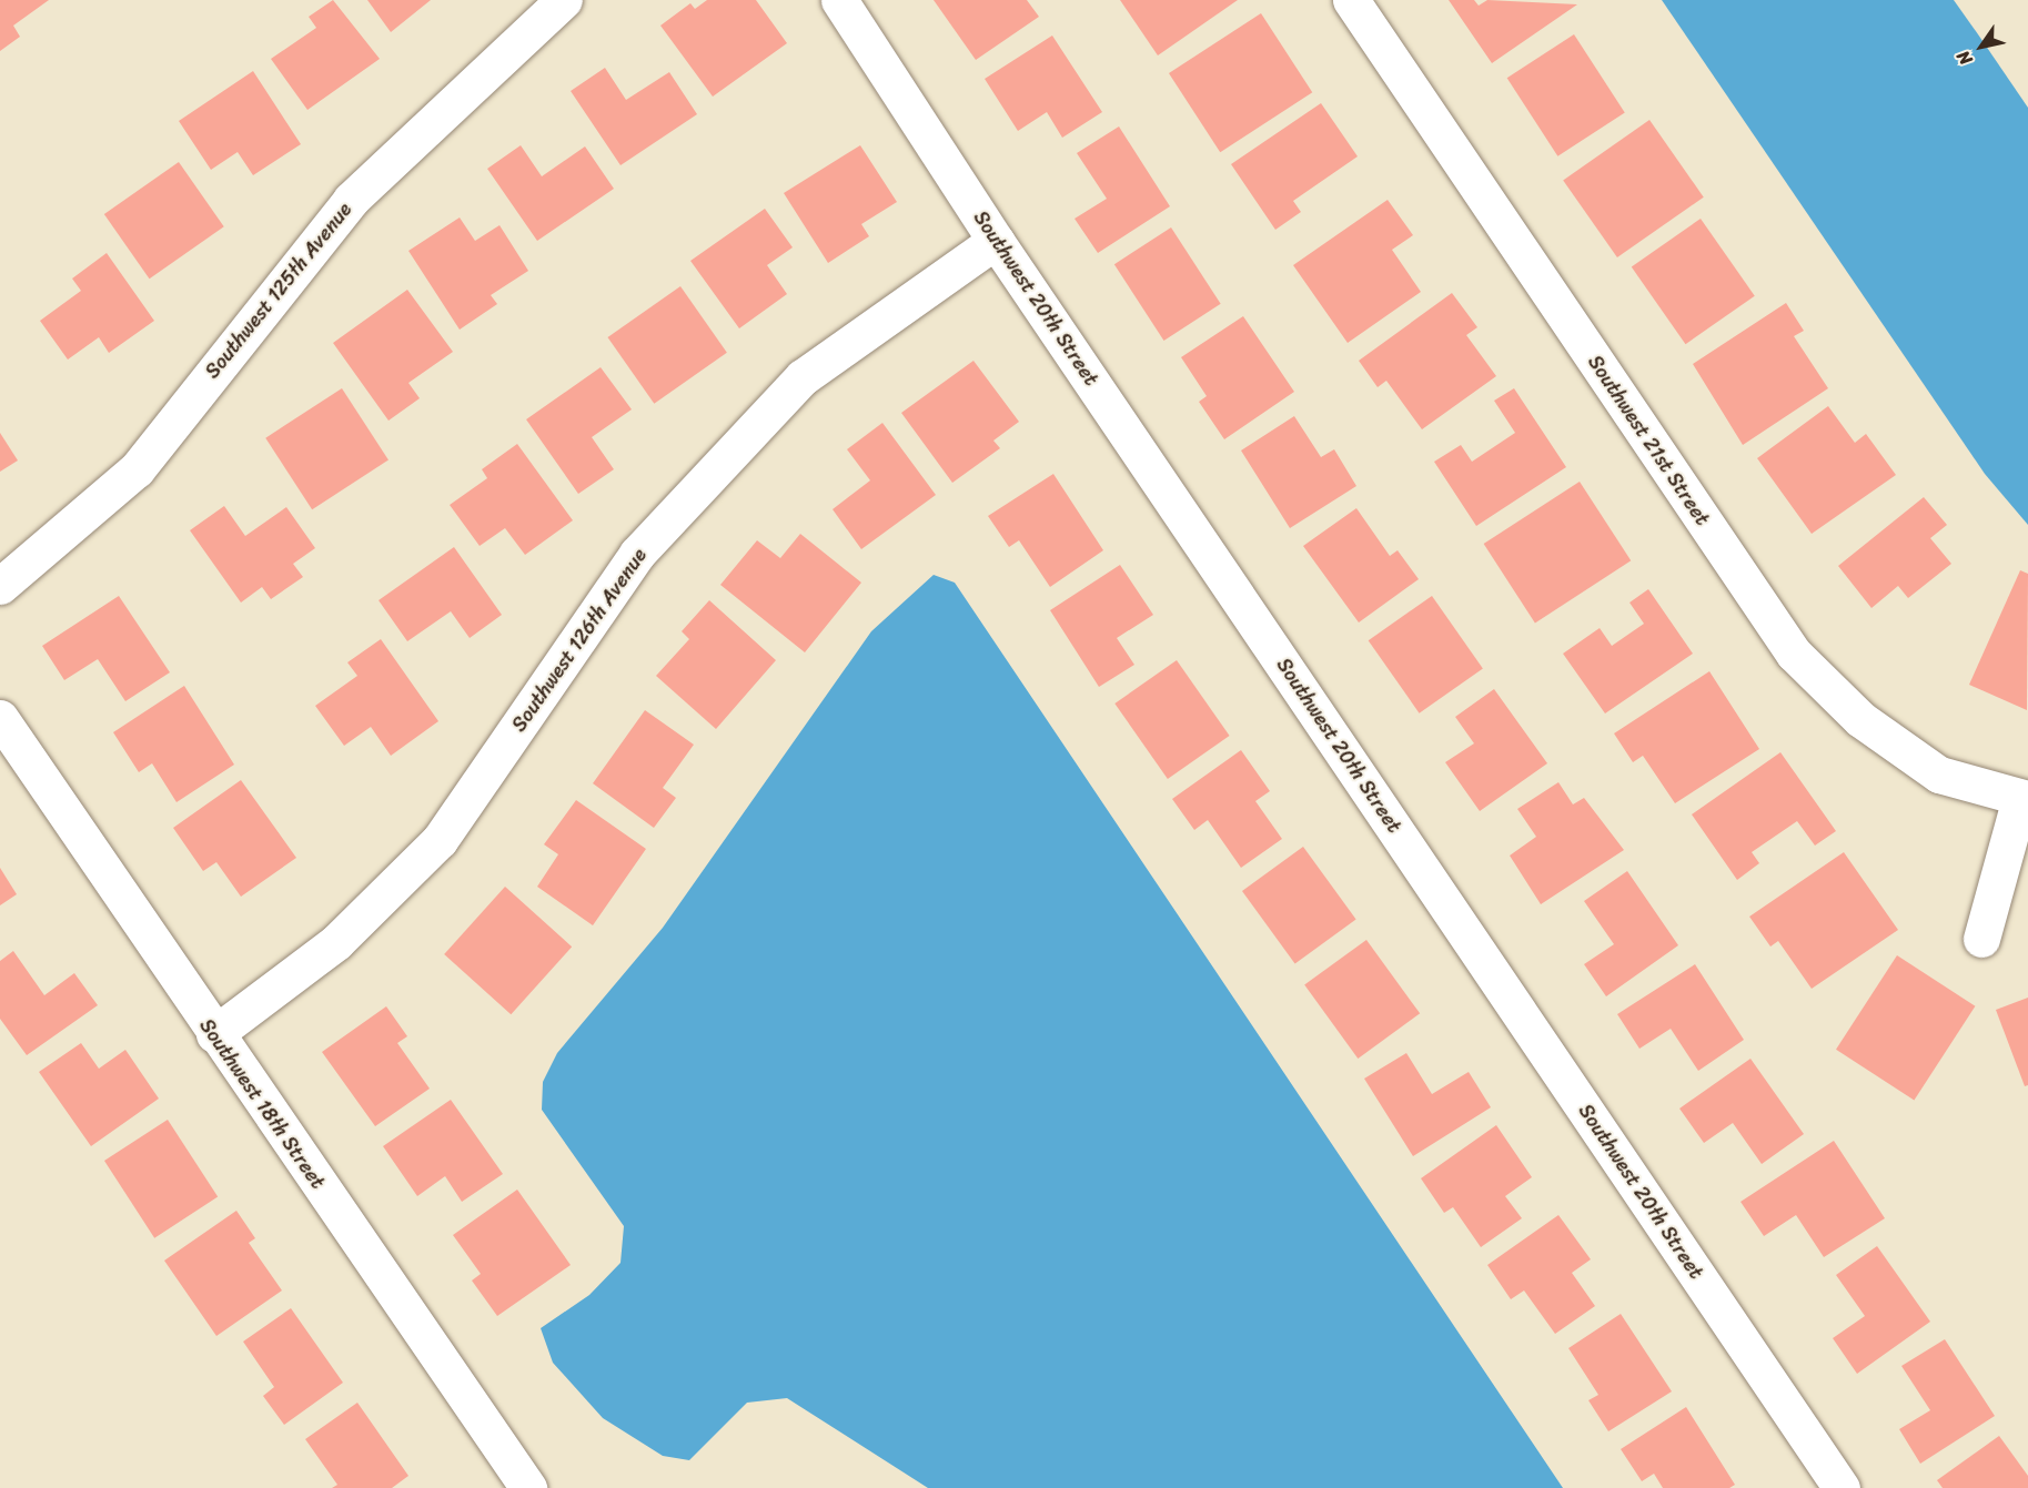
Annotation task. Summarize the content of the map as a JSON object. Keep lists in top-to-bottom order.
{
  "streets": {
    "street": [
      "Southwest 125th Avenue",
      "Southwest 20th Street",
      "Southwest 21st Street",
      "Southwest 126th Avenue",
      "Southwest 18th Street"
    ]
  },
  "crossings": [
    ["Southwest 20th Street", "Southwest 126th Avenue"],
    ["Southwest 126th Avenue", "Southwest 18th Street"]
  ],
  "north": "bottom left"
}
